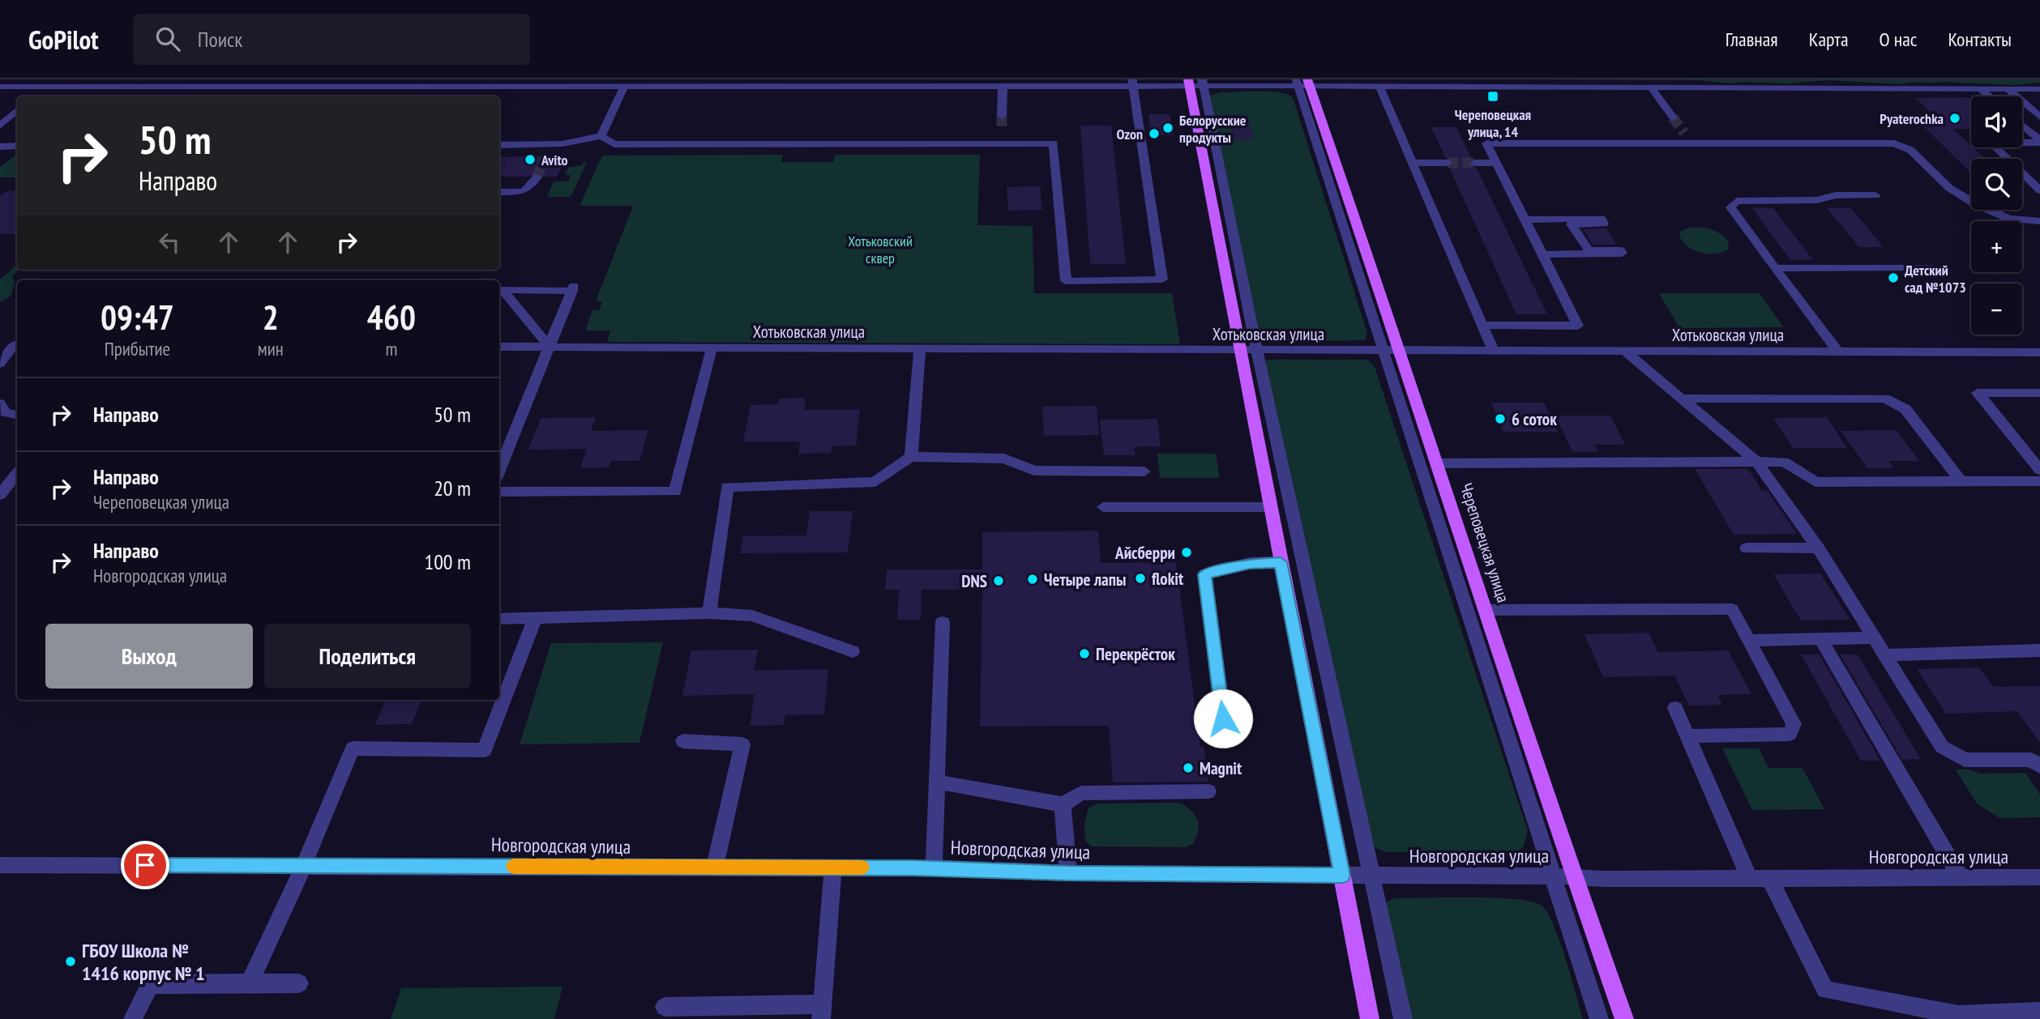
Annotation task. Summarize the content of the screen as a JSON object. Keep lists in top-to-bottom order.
{
  "streets": {
    "main road": ["Череповецкая улица"],
    "street": ["Хотьковская улица", "Новгородская улица"]
  },
  "crossings": [
    ["Хотьковская улица", "Череповецкая улица"],
    ["Череповецкая улица", "Новгородская улица"]
  ],
  "parks": ["Хотьковский сквер"],
  "places": {
    "transit": ["Череповецкая улица, 14"],
    "other": [
      "Pyaterochka",
      "Белорусские продукты",
      "Ozon",
      "Avito",
      "Детский сад №1073",
      "6 соток",
      "Айсберри",
      "flokit",
      "Четыре лапы",
      "DNS",
      "Перекрёсток",
      "Magnit",
      "ГБОУ Школа № 1416 корпус № 1"
    ]
  },
  "page": {
    "header": "GoPilot",
    "search": "Поиск",
    "nav": [
      "Главная",
      "Карта",
      "О нас",
      "Контакты"
    ],
    "map_buttons": ["+", "−"],
    "turn": ["50 m", "Направо"],
    "eta": [
      "09:47",
      "Прибытие",
      "2",
      "мин",
      "460",
      "m"
    ],
    "list": [
      {
        "name": "Направо",
        "value": "50 m"
      },
      {
        "name": "Направо",
        "note": "Череповецкая улица",
        "value": "20 m"
      },
      {
        "name": "Направо",
        "note": "Новгородская улица",
        "value": "100 m"
      }
    ],
    "buttons": ["Выход", "Поделиться"]
  }
}
